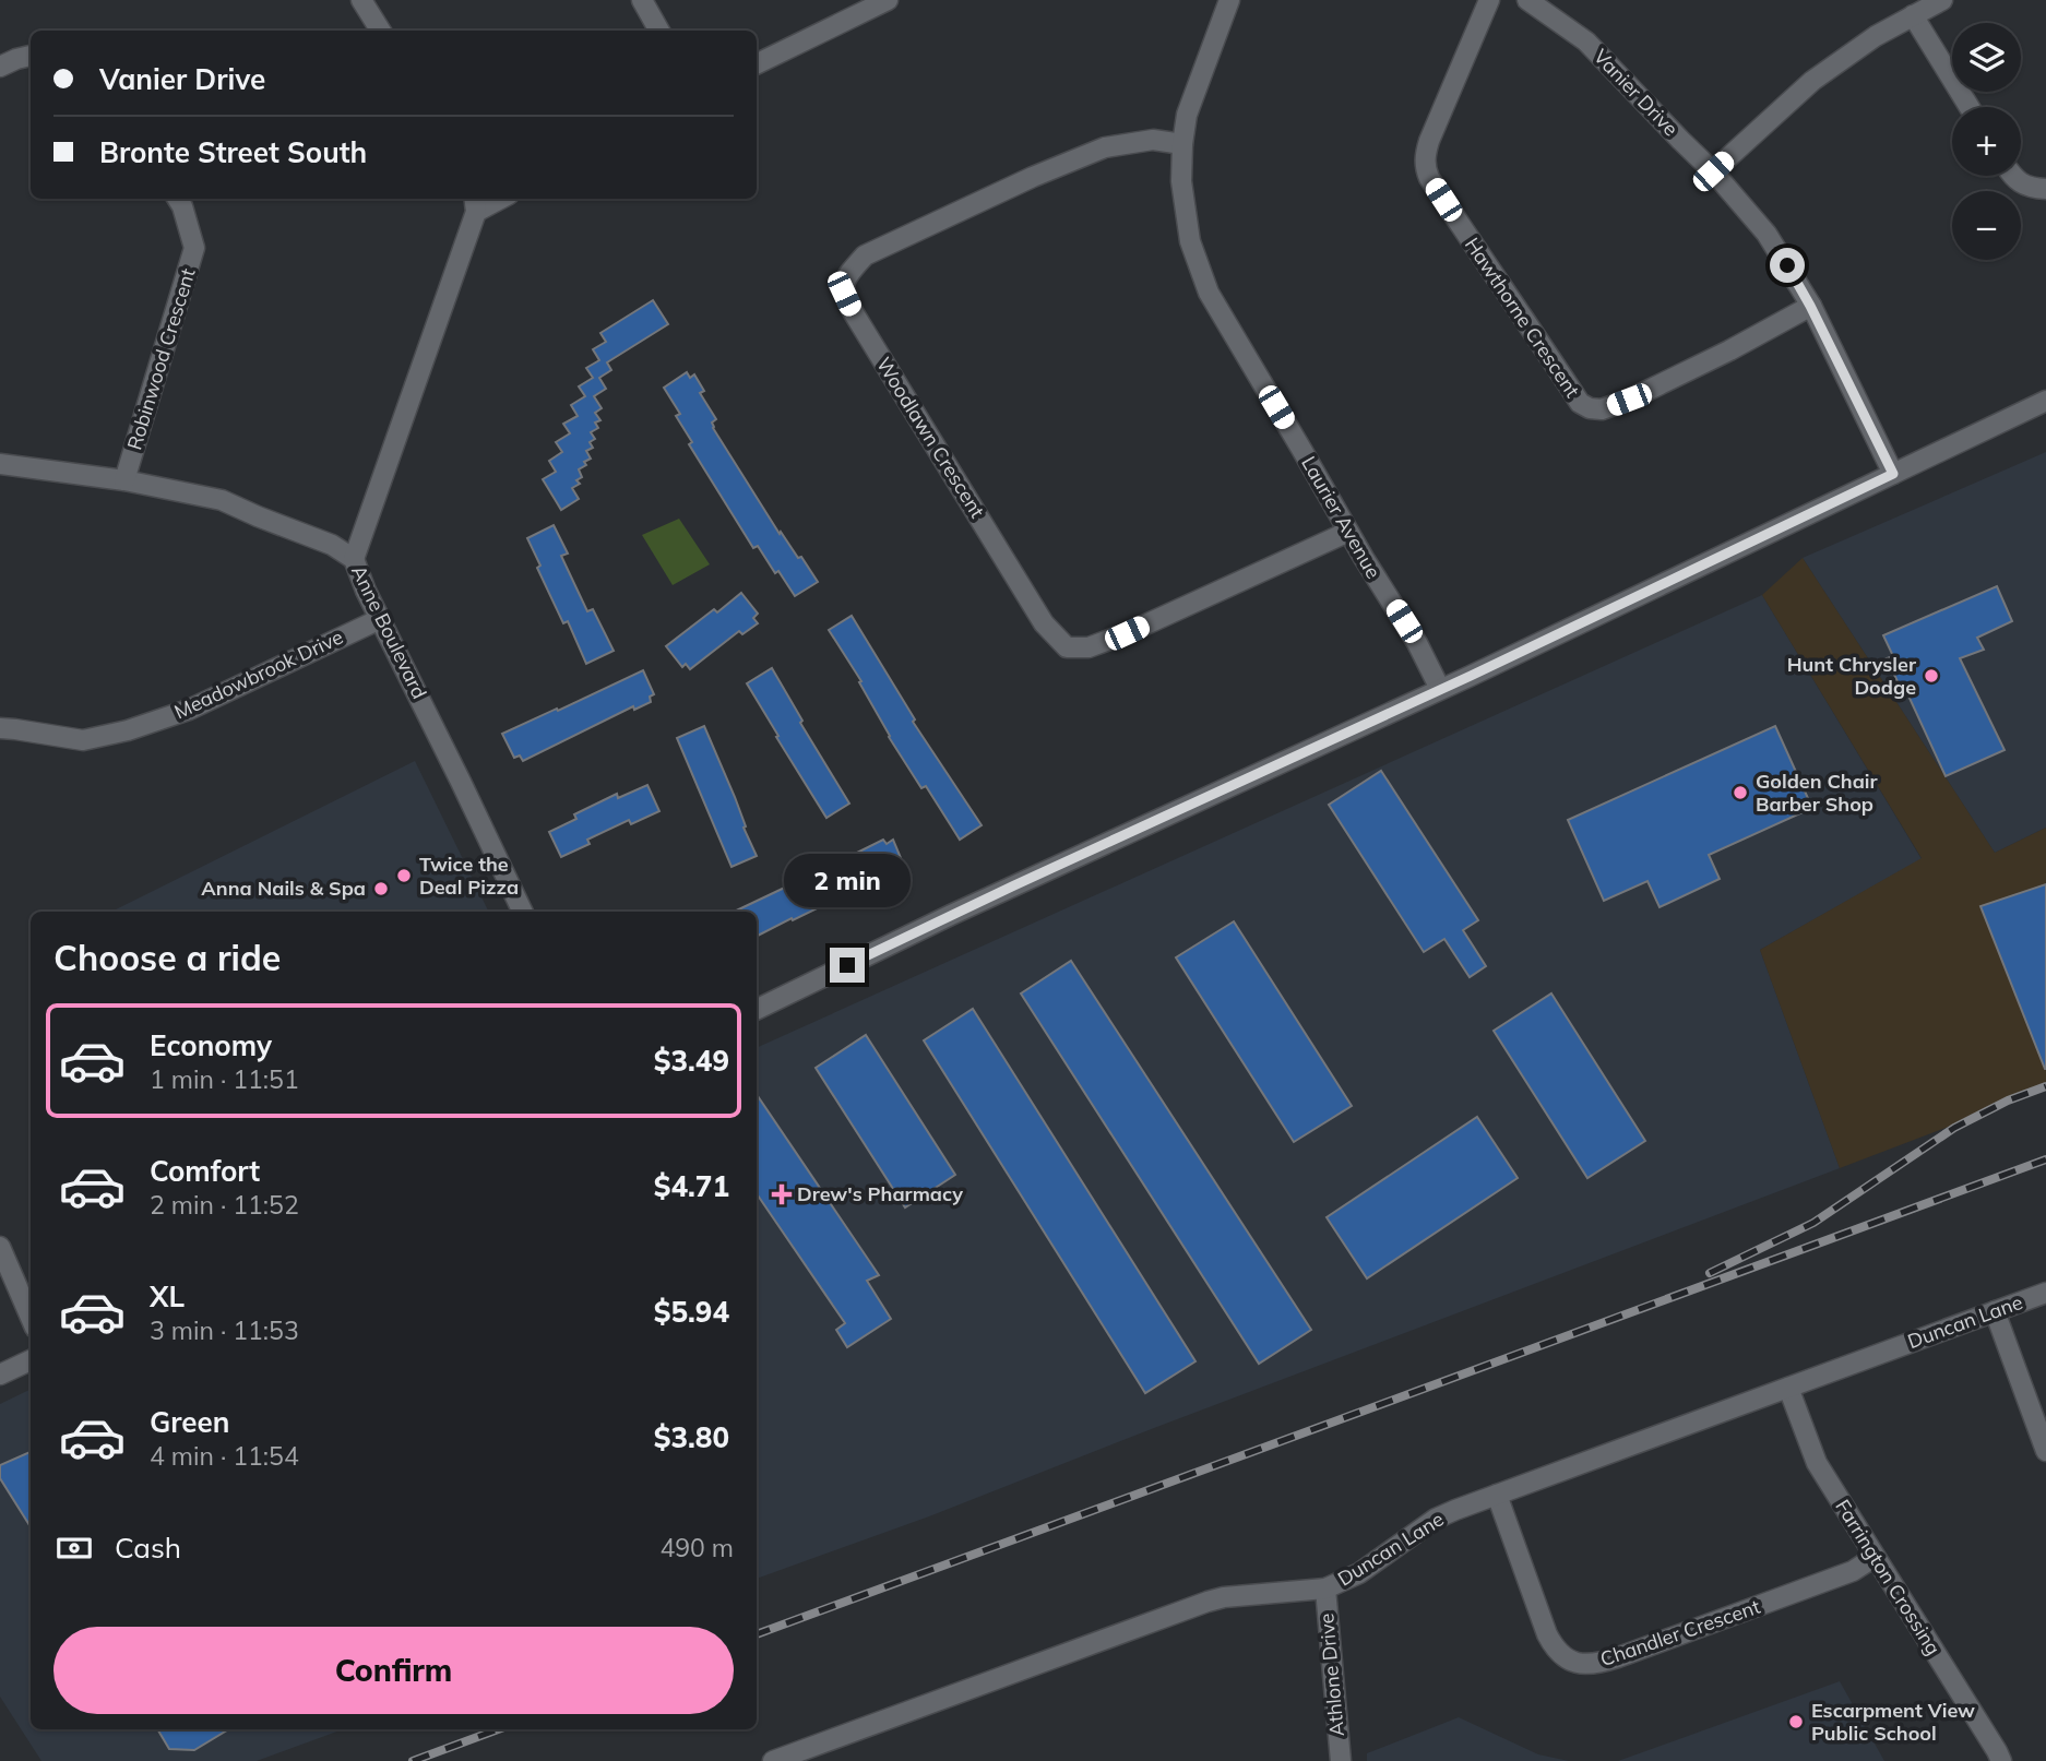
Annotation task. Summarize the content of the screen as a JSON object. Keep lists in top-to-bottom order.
{
  "streets": {
    "street": [
      "Vanier Drive",
      "Hawthorne Crescent",
      "Robinwood Crescent",
      "Woodlawn Crescent",
      "Laurier Avenue",
      "Anne Boulevard",
      "Meadowbrook Drive",
      "Duncan Lane",
      "Farrington Crossing",
      "Chandler Crescent",
      "Athlone Drive"
    ]
  },
  "crossings": [
    ["Vanier Drive", "Hawthorne Crescent"],
    ["Robinwood Crescent", "Anne Boulevard"],
    ["Woodlawn Crescent", "Laurier Avenue"],
    ["Anne Boulevard", "Meadowbrook Drive"],
    ["Duncan Lane", "Farrington Crossing"],
    ["Duncan Lane", "Chandler Crescent"],
    ["Duncan Lane", "Athlone Drive"],
    ["Farrington Crossing", "Chandler Crescent"]
  ],
  "places": {
    "other": [
      "Hunt Chrysler Dodge",
      "Golden Chair Barber Shop",
      "Twice the Deal Pizza",
      "Anna Nails & Spa",
      "Escarpment View Public School"
    ],
    "health": ["Drew's Pharmacy"]
  },
  "page": {
    "map_buttons": ["+", "−"],
    "banner": ["Vanier Drive", "Bronte Street South"],
    "bubble": "2 min",
    "heading": "Choose a ride",
    "list": [
      {
        "name": "Economy",
        "note": "1 min · 11:51",
        "value": "$3.49"
      },
      {
        "name": "Comfort",
        "note": "2 min · 11:52",
        "value": "$4.71"
      },
      {
        "name": "XL",
        "note": "3 min · 11:53",
        "value": "$5.94"
      },
      {
        "name": "Green",
        "note": "4 min · 11:54",
        "value": "$3.80"
      }
    ],
    "pay": ["Cash", "490 m"],
    "buttons": "Confirm"
  }
}
